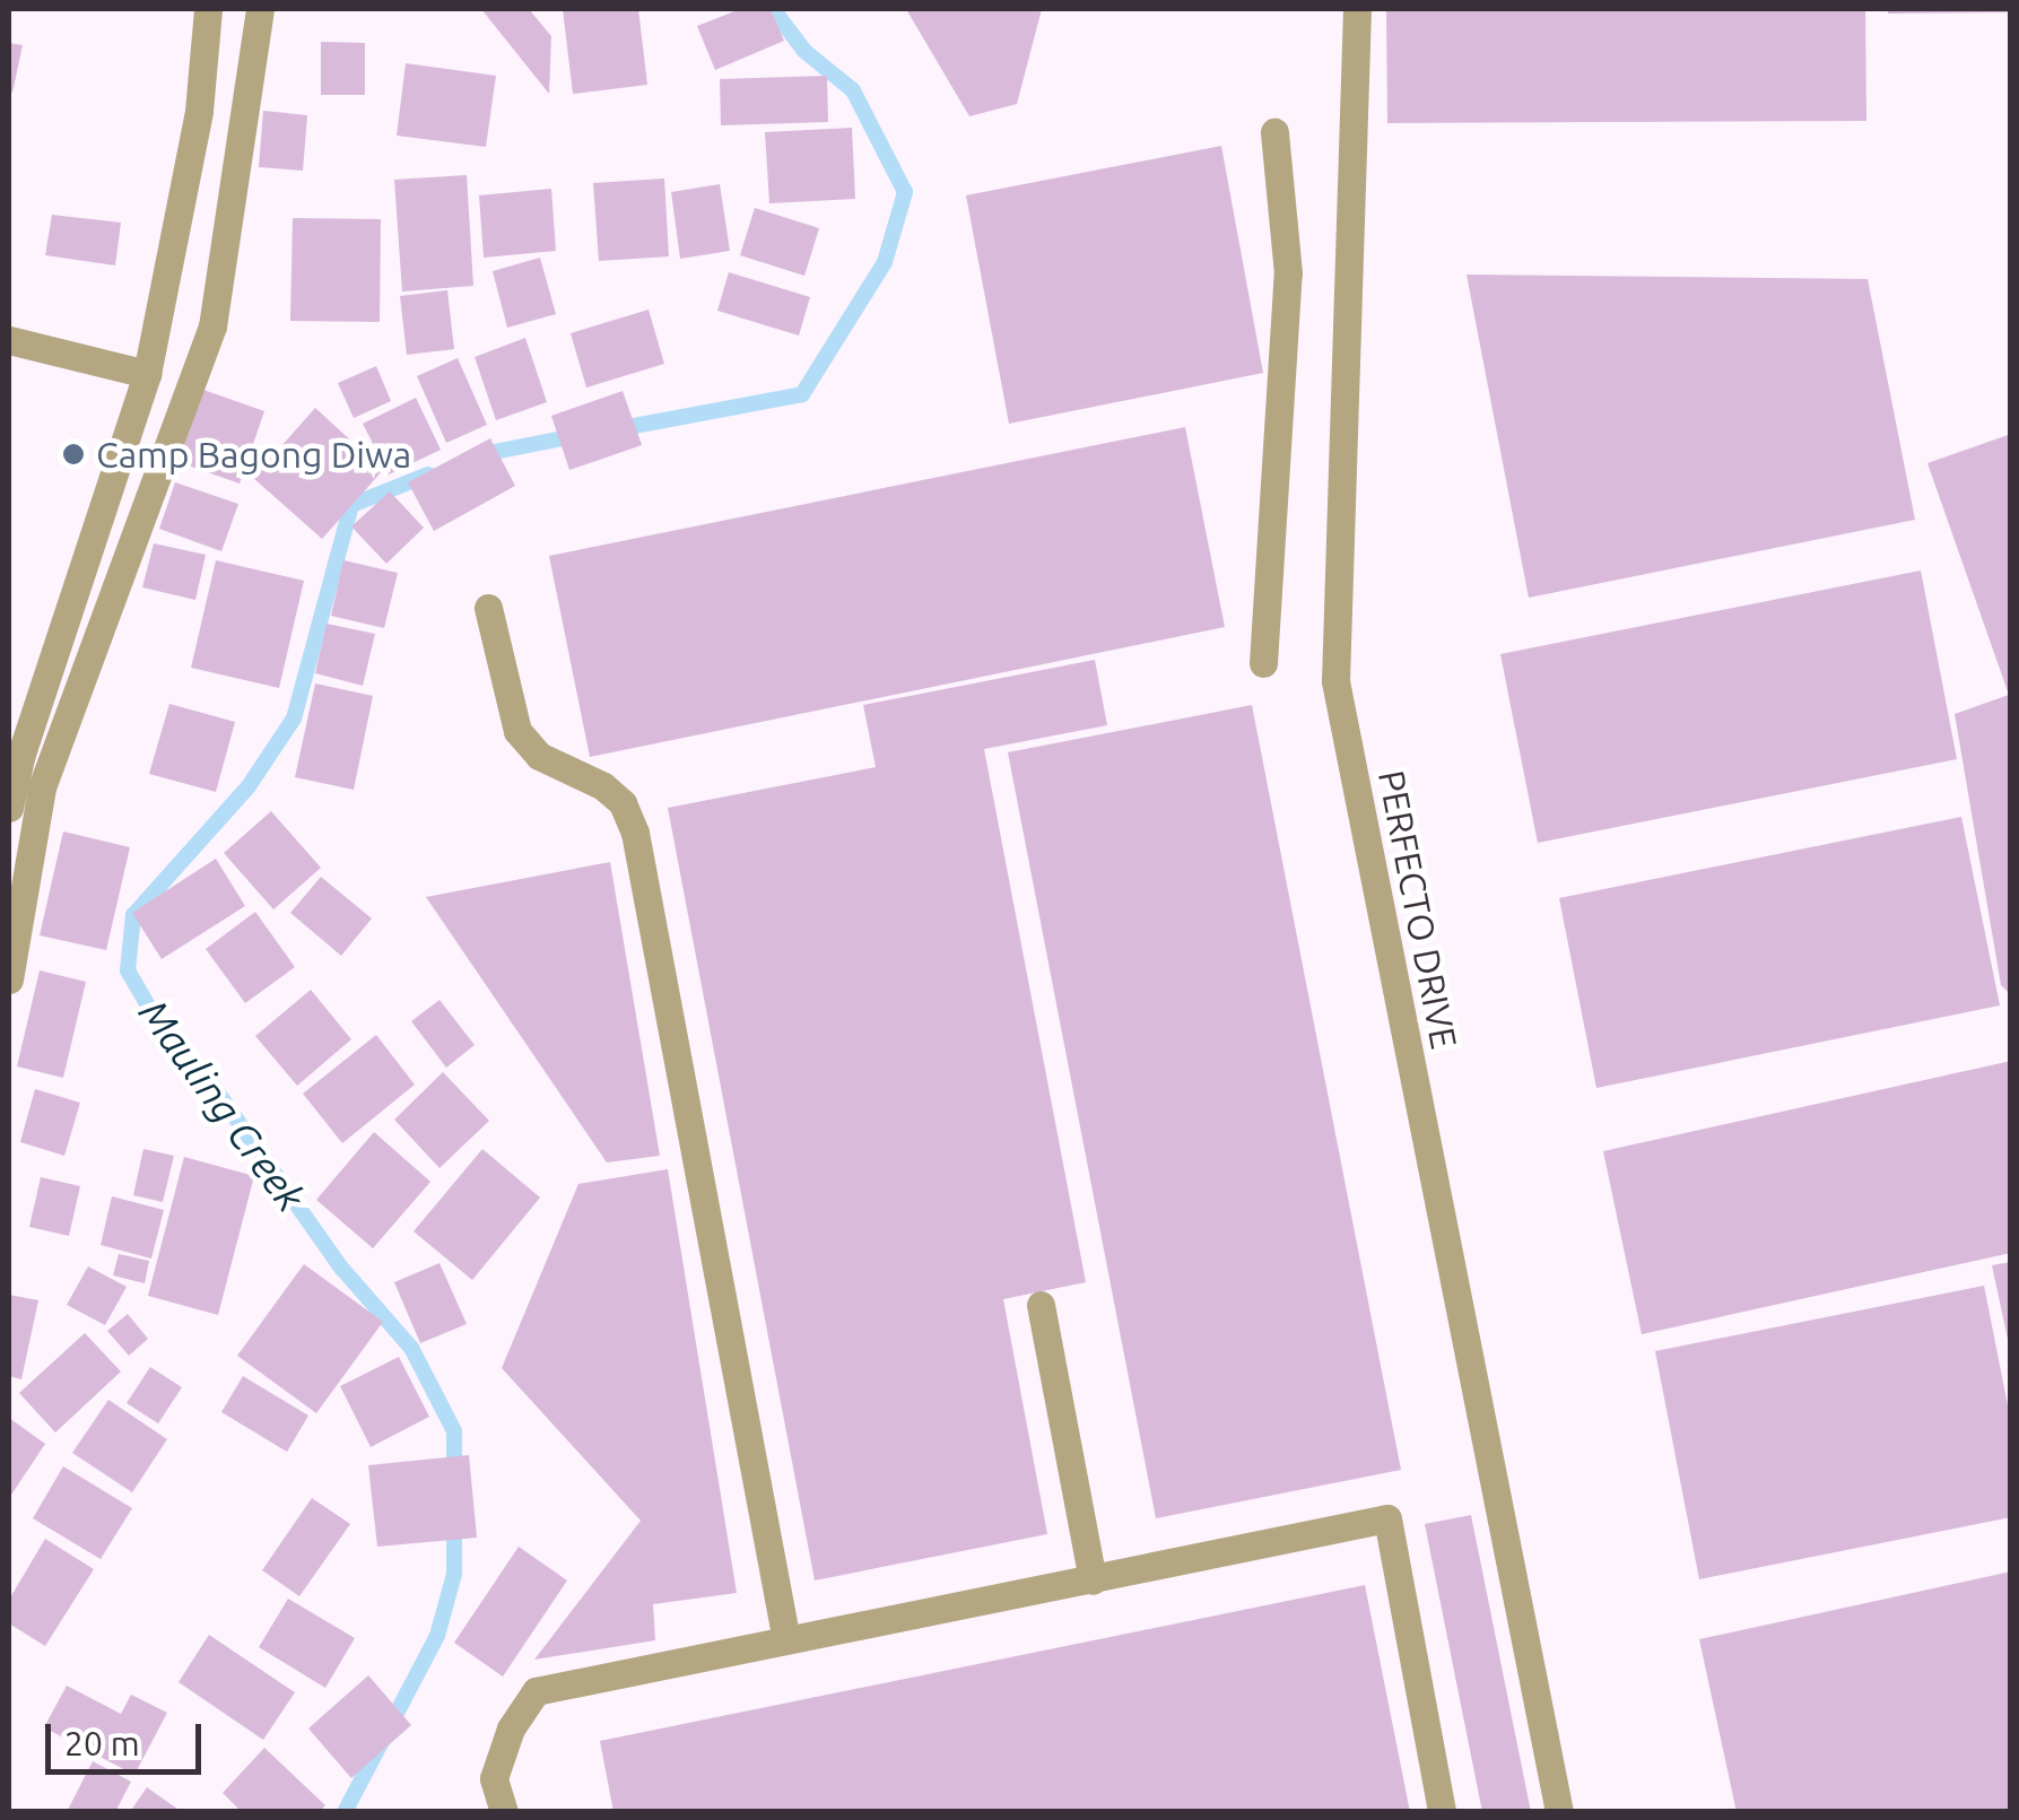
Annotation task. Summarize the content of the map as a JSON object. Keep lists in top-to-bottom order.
{
  "streets": {
    "street": ["PERFECTO DRIVE"]
  },
  "water": ["Mauling Creek"],
  "places": ["Camp Bagong Diwa"],
  "scale_bar": "20 m"
}
